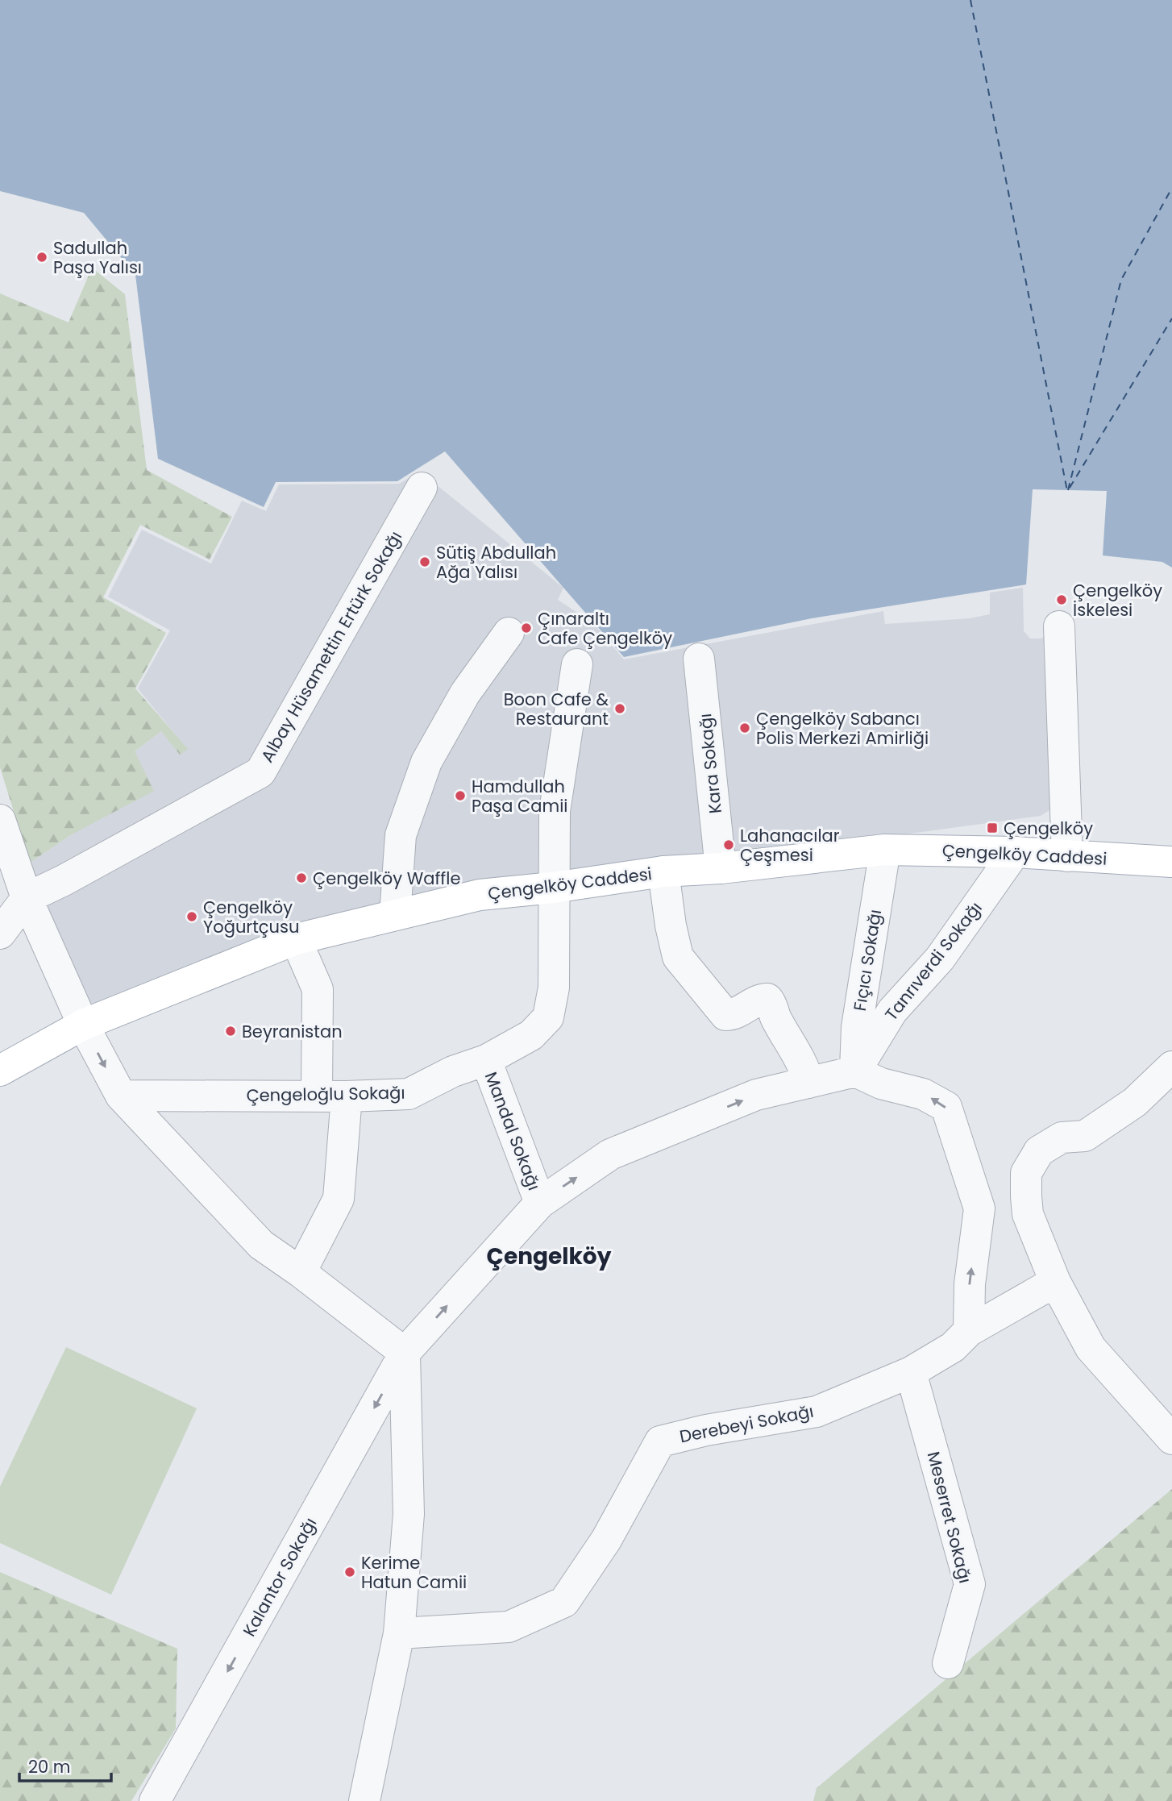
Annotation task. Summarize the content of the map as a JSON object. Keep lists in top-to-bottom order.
{
  "streets": {
    "main road": ["Çengelköy Caddesi"],
    "street": [
      "Albay Hüsamettin Ertürk Sokağı",
      "Kara Sokağı",
      "Fıçıcı Sokağı",
      "Tanrıverdi Sokağı",
      "Çengeloğlu Sokağı",
      "Mandal Sokağı",
      "Derebeyi Sokağı",
      "Meserret Sokağı",
      "Kalantor Sokağı"
    ]
  },
  "crossings": [
    ["Kara Sokağı", "Çengelköy Caddesi"],
    ["Çengelköy Caddesi", "Fıçıcı Sokağı"],
    ["Çengelköy Caddesi", "Tanrıverdi Sokağı"],
    ["Çengelköy Caddesi", "Çengeloğlu Sokağı"],
    ["Fıçıcı Sokağı", "Tanrıverdi Sokağı"],
    ["Fıçıcı Sokağı", "Kalantor Sokağı"],
    ["Tanrıverdi Sokağı", "Kalantor Sokağı"],
    ["Çengeloğlu Sokağı", "Mandal Sokağı"],
    ["Mandal Sokağı", "Kalantor Sokağı"],
    ["Derebeyi Sokağı", "Meserret Sokağı"]
  ],
  "districts": ["Çengelköy"],
  "places": {
    "other": [
      "Sadullah Paşa Yalısı",
      "Sütiş Abdullah Ağa Yalısı",
      "Çengelköy İskelesi",
      "Çınaraltı Cafe Çengelköy",
      "Boon Cafe & Restaurant",
      "Çengelköy Sabancı Polis Merkezi Amirliği",
      "Hamdullah Paşa Camii",
      "Lahanacılar Çeşmesi",
      "Çengelköy Waffle",
      "Çengelköy Yoğurtçusu",
      "Beyranistan",
      "Kerime Hatun Camii"
    ],
    "transit": ["Çengelköy"]
  },
  "scale_bar": "20 m"
}
